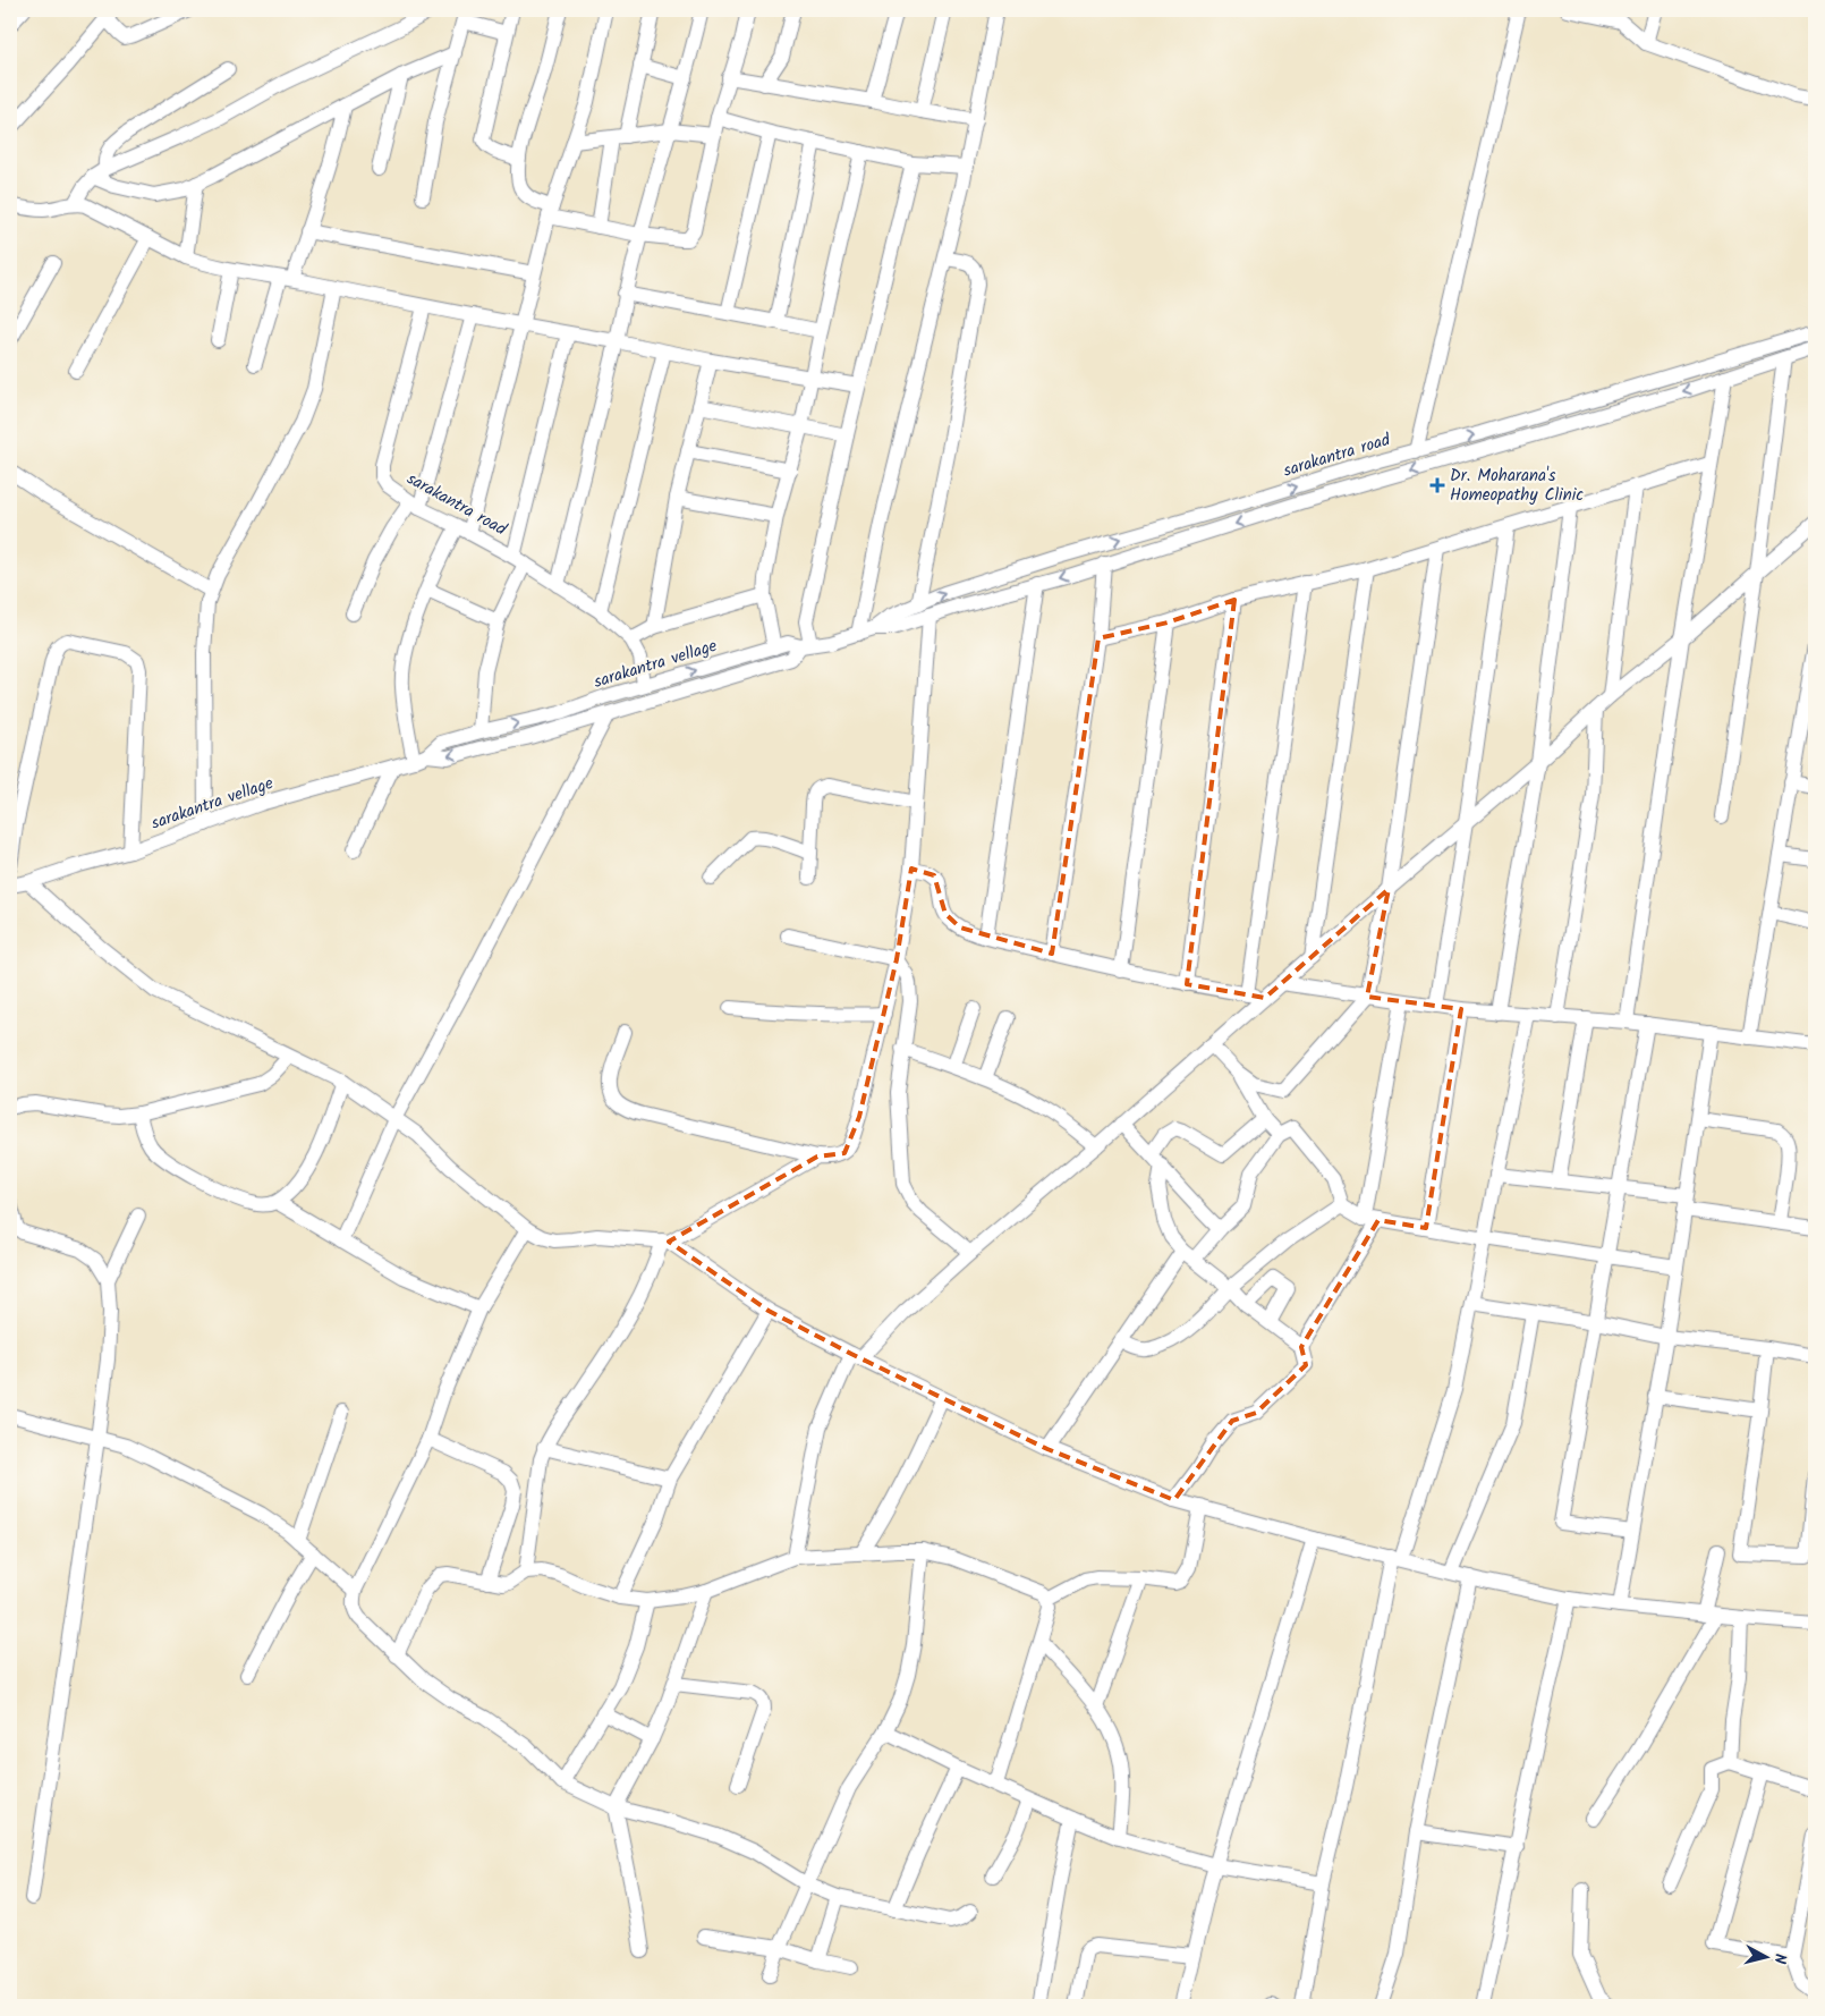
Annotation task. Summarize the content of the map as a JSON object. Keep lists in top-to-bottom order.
{
  "streets": {
    "street": ["sarakantra road", "sarakantra vellage"]
  },
  "crossings": [
    ["sarakantra road", "sarakantra vellage"]
  ],
  "places": {
    "health": ["Dr. Moharana's Homeopathy Clinic"]
  },
  "north": "right"
}
